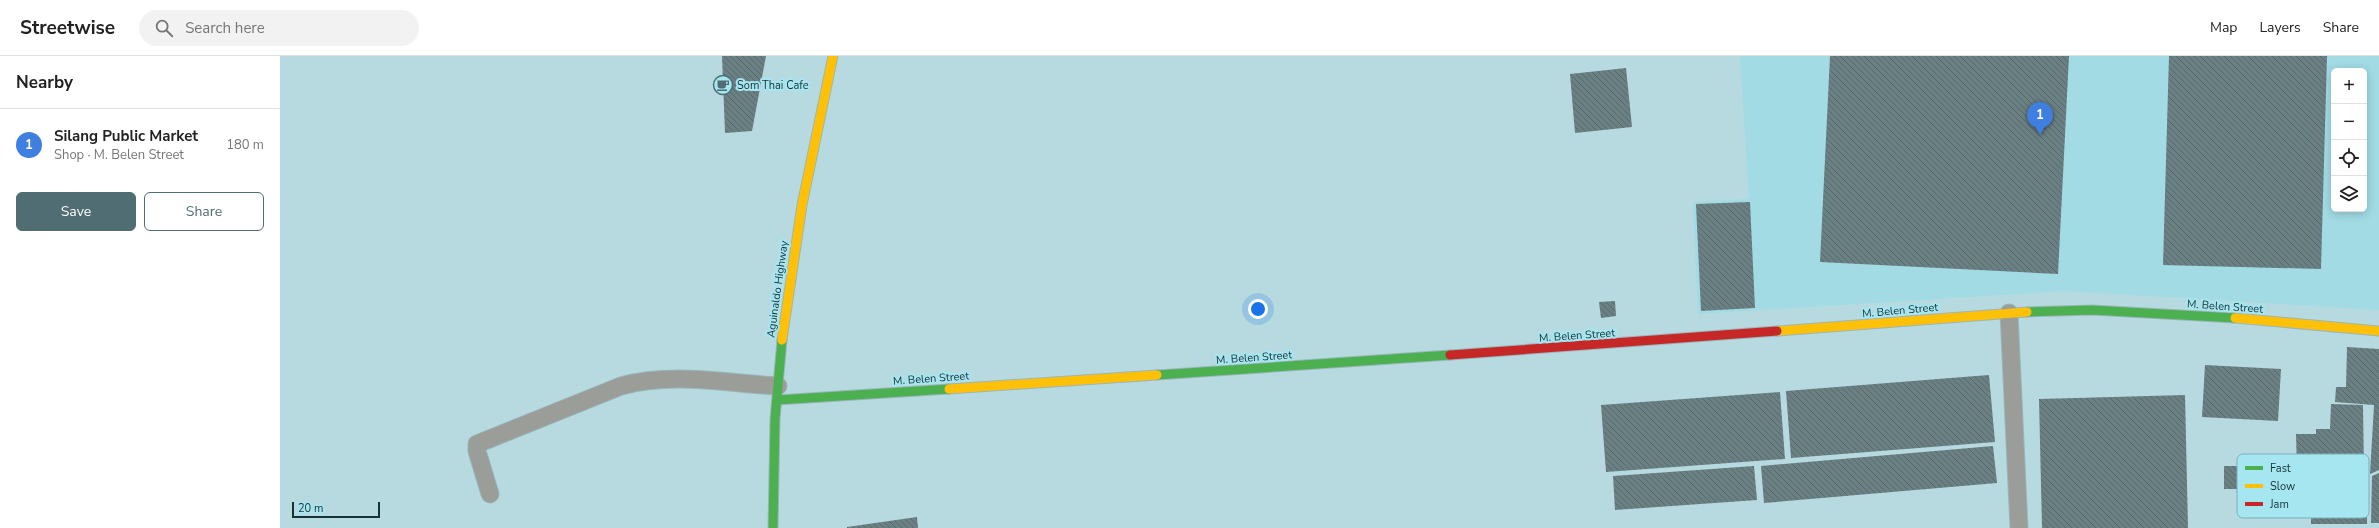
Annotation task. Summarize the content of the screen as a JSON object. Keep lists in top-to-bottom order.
{
  "streets": {
    "street": ["Aguinaldo Highway", "M. Belen Street"]
  },
  "crossings": [
    ["Aguinaldo Highway", "M. Belen Street"]
  ],
  "places": {
    "cafe": ["Som Thai Cafe"]
  },
  "legend": ["Fast", "Slow", "Jam"],
  "scale_bar": "20 m",
  "page": {
    "header": "Streetwise",
    "search": "Search here",
    "nav": ["Map", "Layers", "Share"],
    "heading": "Nearby",
    "map_buttons": ["+", "−"],
    "pins": "1",
    "list": [
      {
        "mark": "1",
        "name": "Silang Public Market",
        "note": "Shop · M. Belen Street",
        "value": "180 m"
      }
    ],
    "buttons": ["Save", "Share"],
    "scale": "20 m"
  }
}
